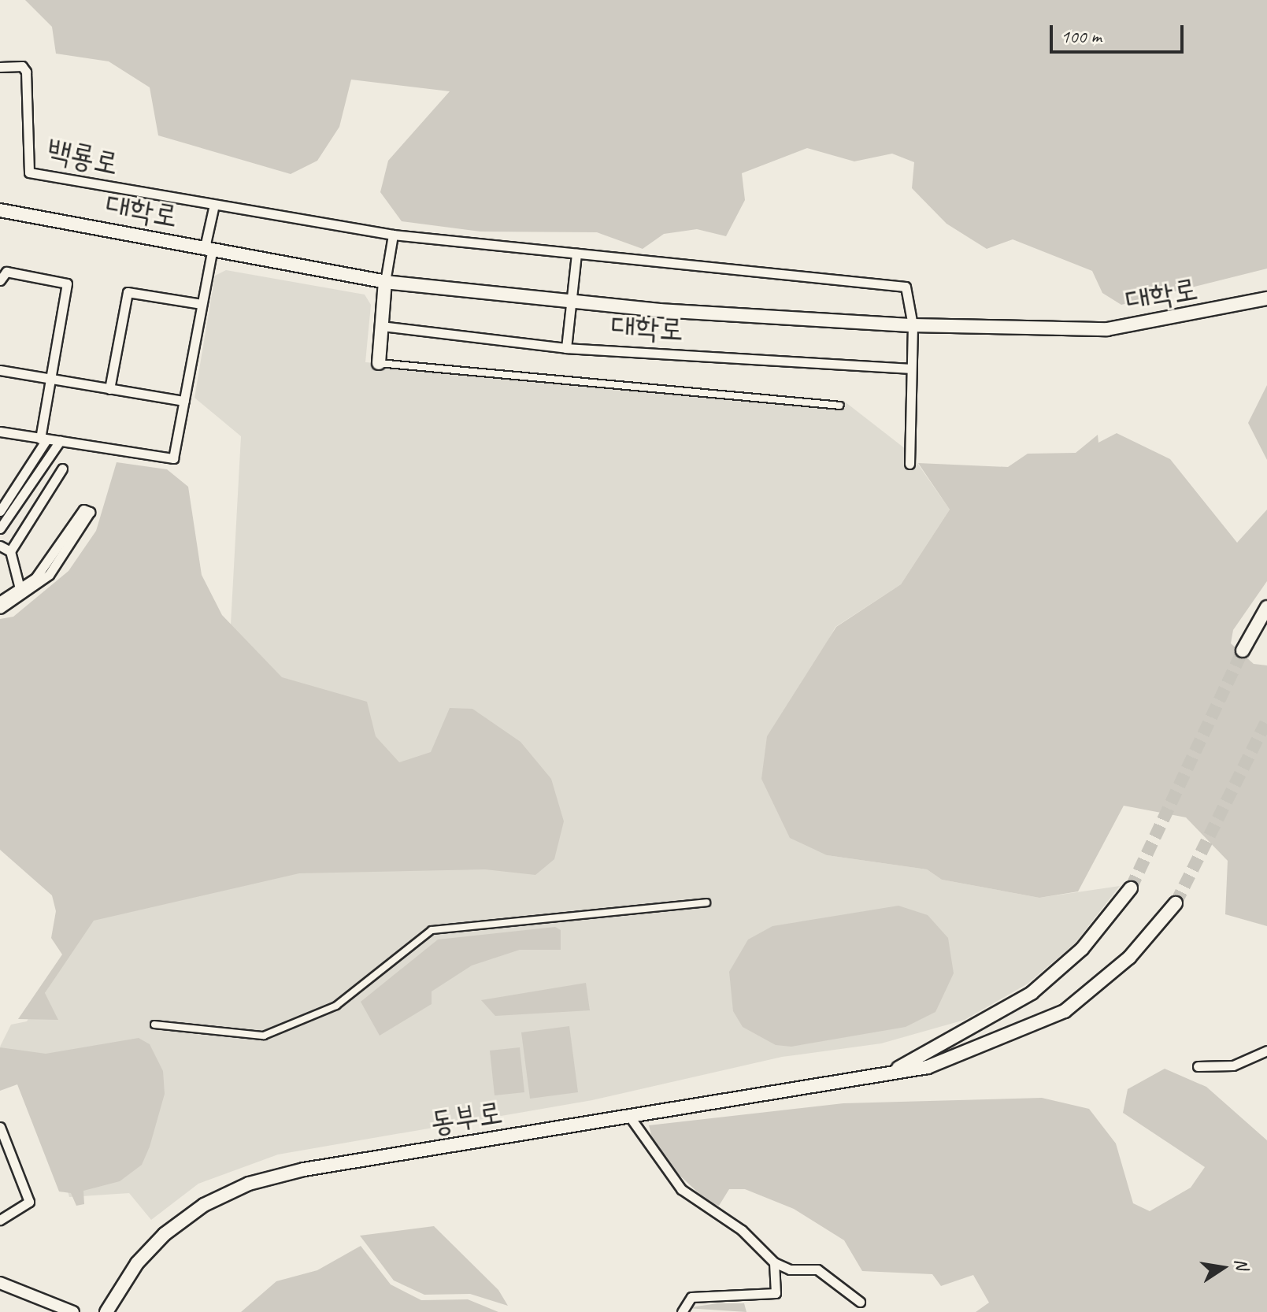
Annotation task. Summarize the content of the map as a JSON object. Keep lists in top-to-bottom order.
{
  "streets": {
    "main road": ["대학로", "동부로"],
    "street": ["백룡로"]
  },
  "crossings": [
    ["백룡로", "대학로"]
  ],
  "scale_bar": "100 m",
  "north": "right"
}
